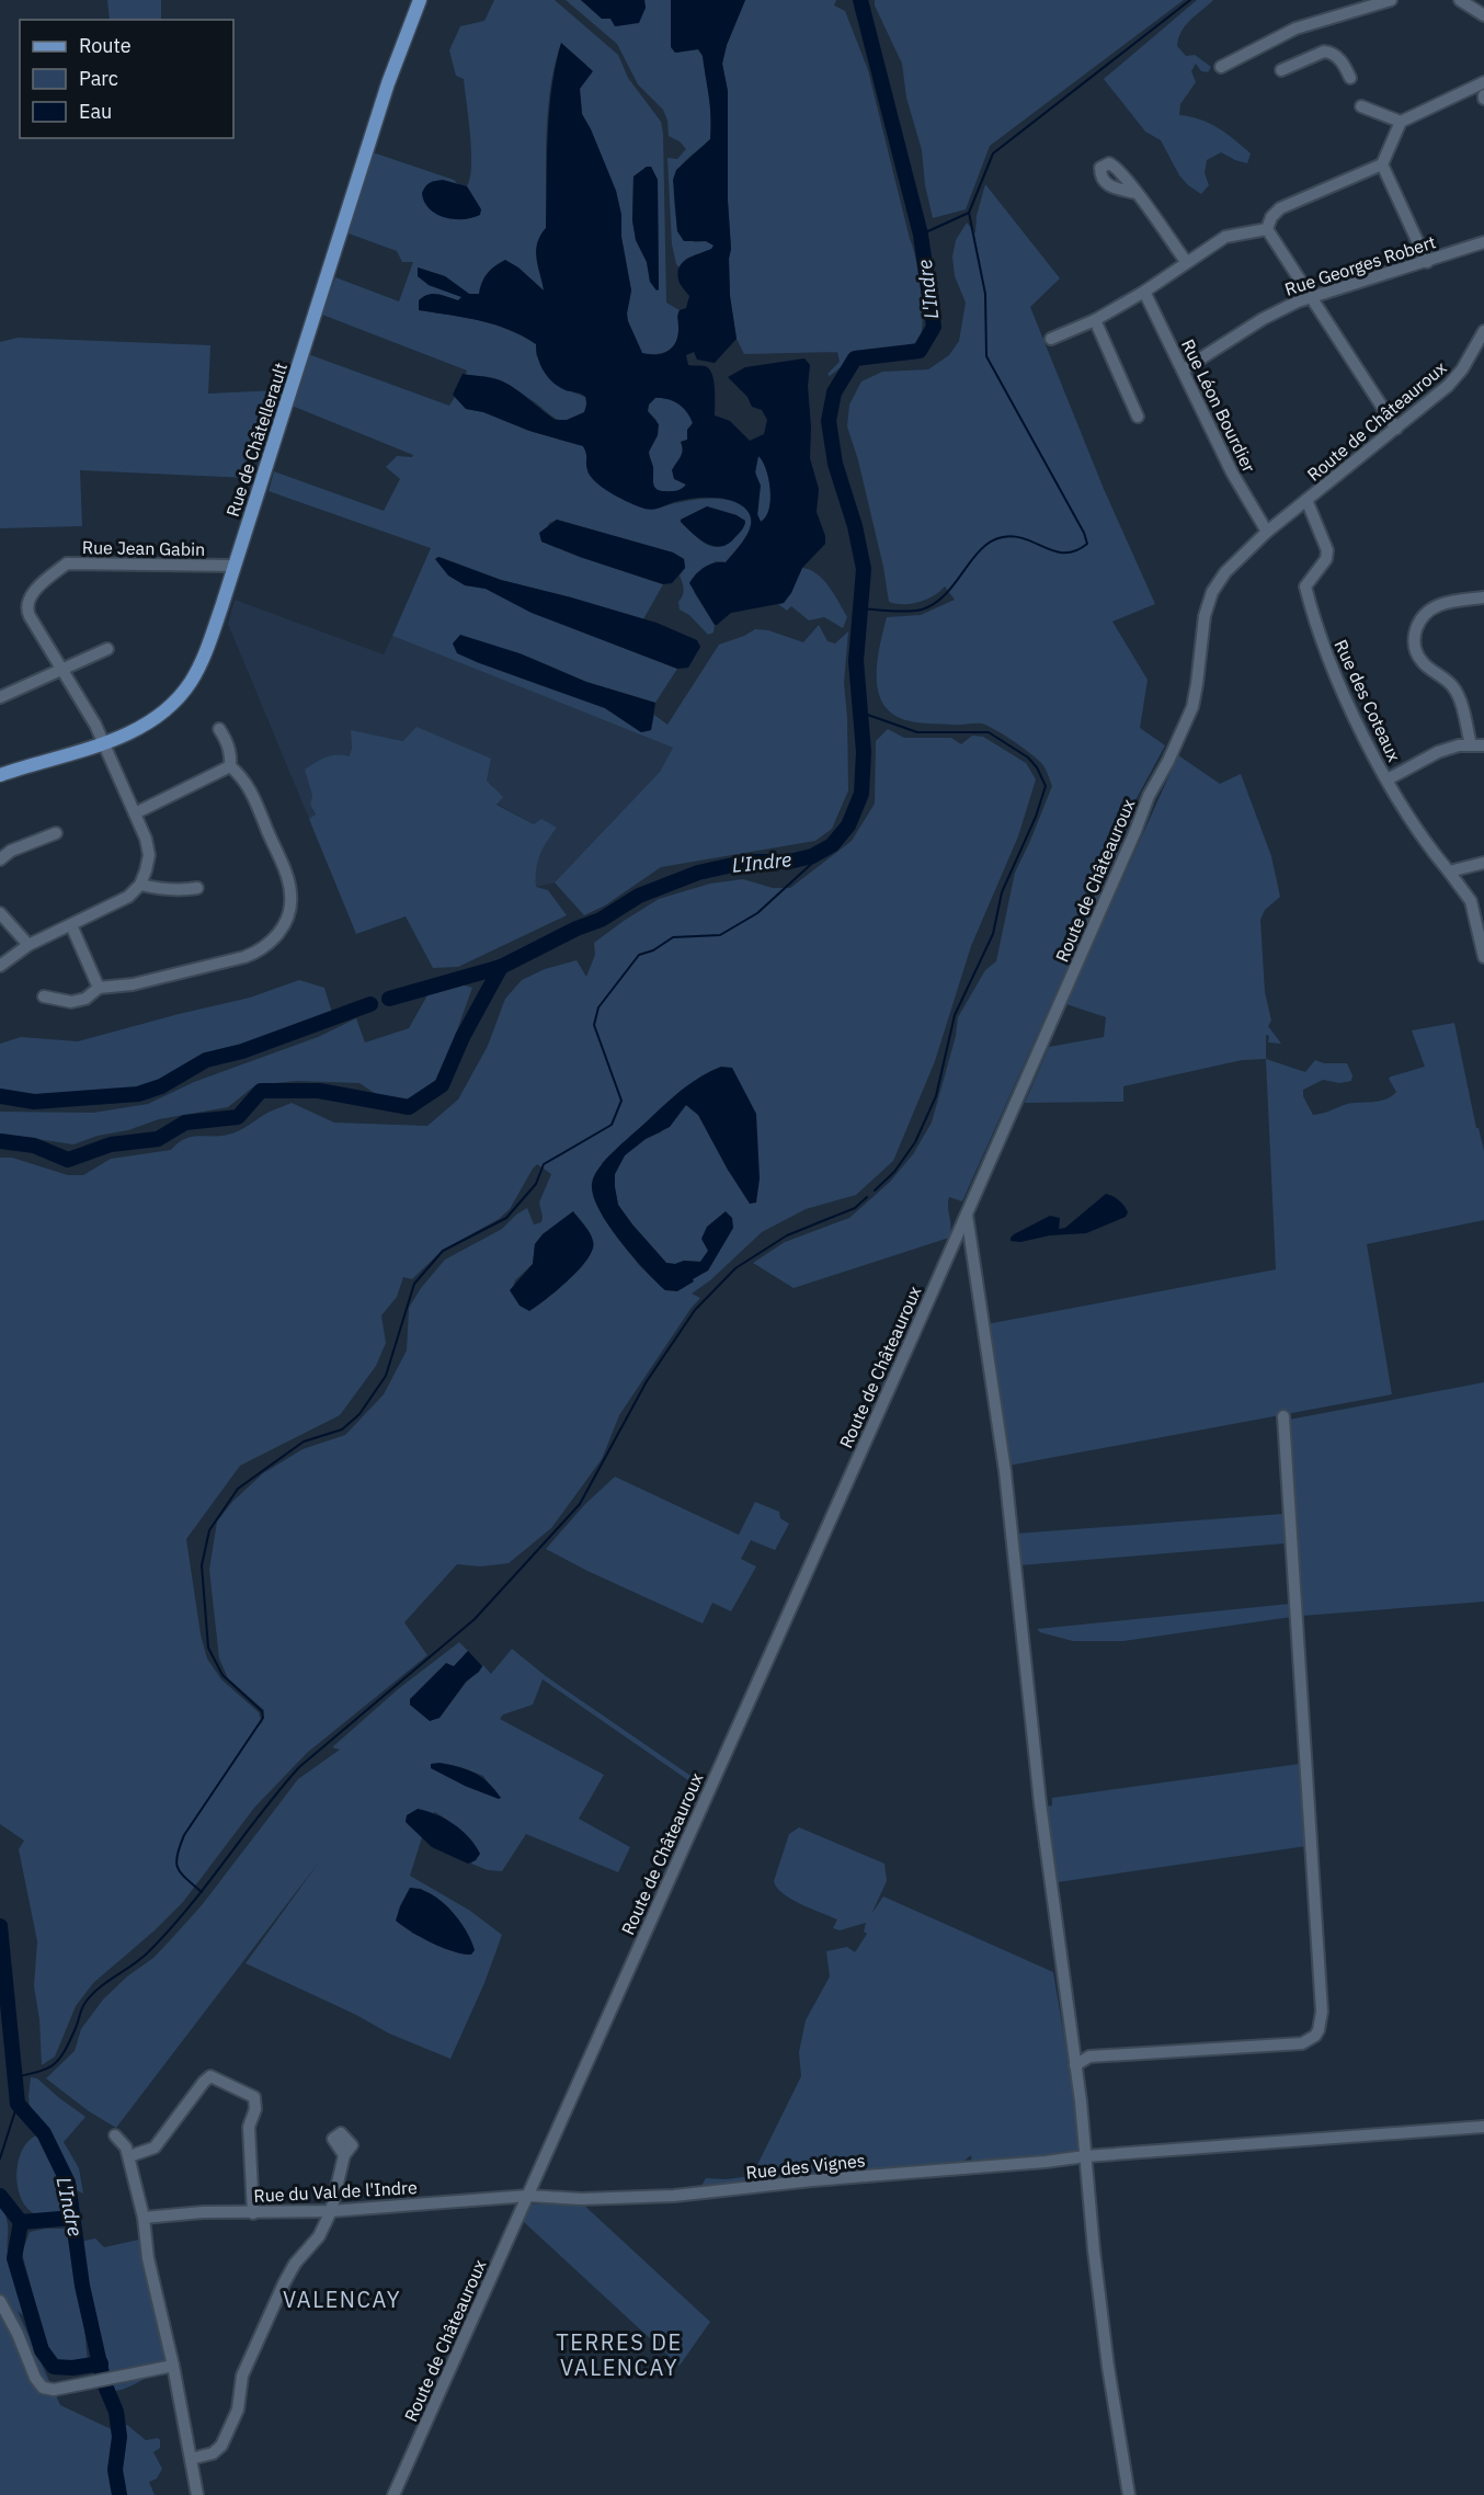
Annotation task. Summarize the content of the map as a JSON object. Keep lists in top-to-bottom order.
{
  "streets": {
    "main road": ["Rue de Châtellerault"],
    "street": [
      "Rue Georges Robert",
      "Rue Léon Bourdier",
      "Route de Châteauroux",
      "Rue Jean Gabin",
      "Rue des Coteaux",
      "Rue des Vignes",
      "Rue du Val de l'Indre"
    ]
  },
  "crossings": [
    ["Rue Georges Robert", "Rue Léon Bourdier"],
    ["Rue Léon Bourdier", "Route de Châteauroux"],
    ["Route de Châteauroux", "Rue des Coteaux"],
    ["Route de Châteauroux", "Rue des Vignes"],
    ["Route de Châteauroux", "Rue du Val de l'Indre"],
    ["Rue de Châtellerault", "Rue Jean Gabin"],
    ["Rue des Vignes", "Rue du Val de l'Indre"]
  ],
  "districts": ["VALENCAY", "TERRES DE VALENCAY"],
  "water": ["L'Indre"],
  "legend": ["Route", "Parc", "Eau"]
}
